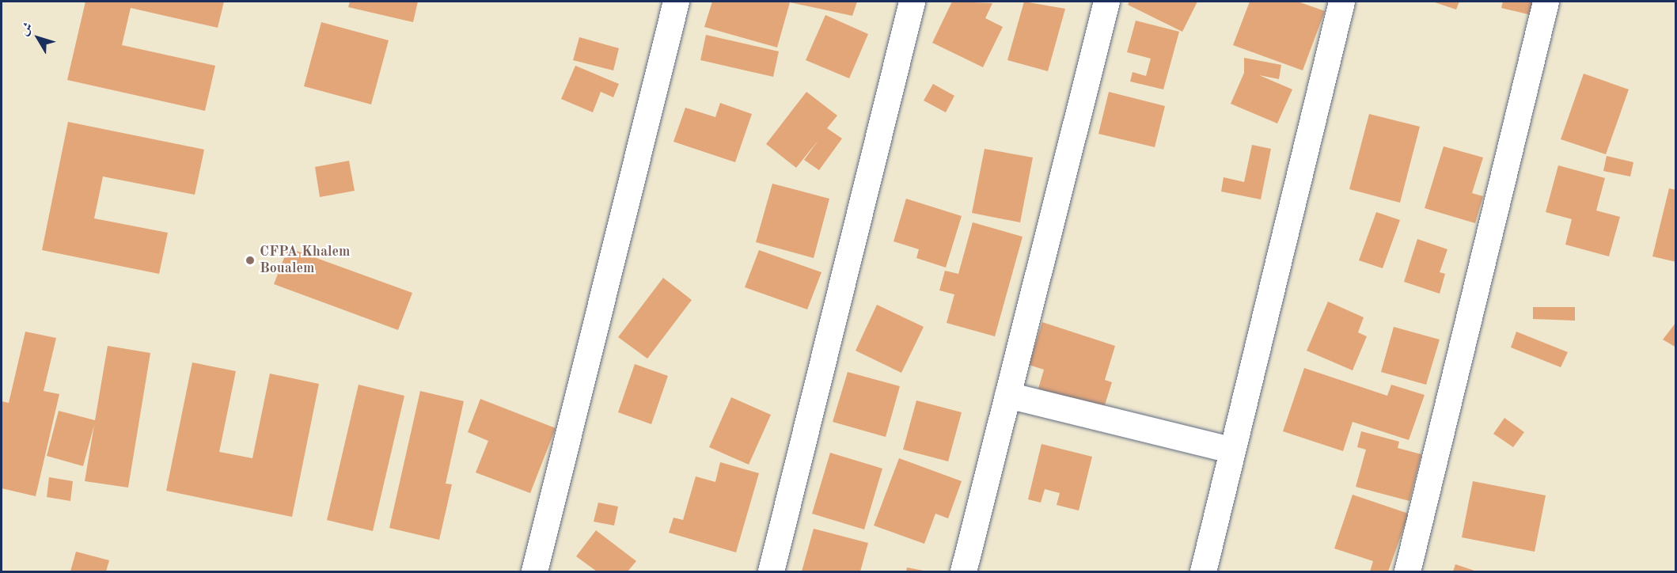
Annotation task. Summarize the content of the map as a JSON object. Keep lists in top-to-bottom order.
{
  "places": ["CFPA Khalem Boualem"],
  "north": "top left"
}
